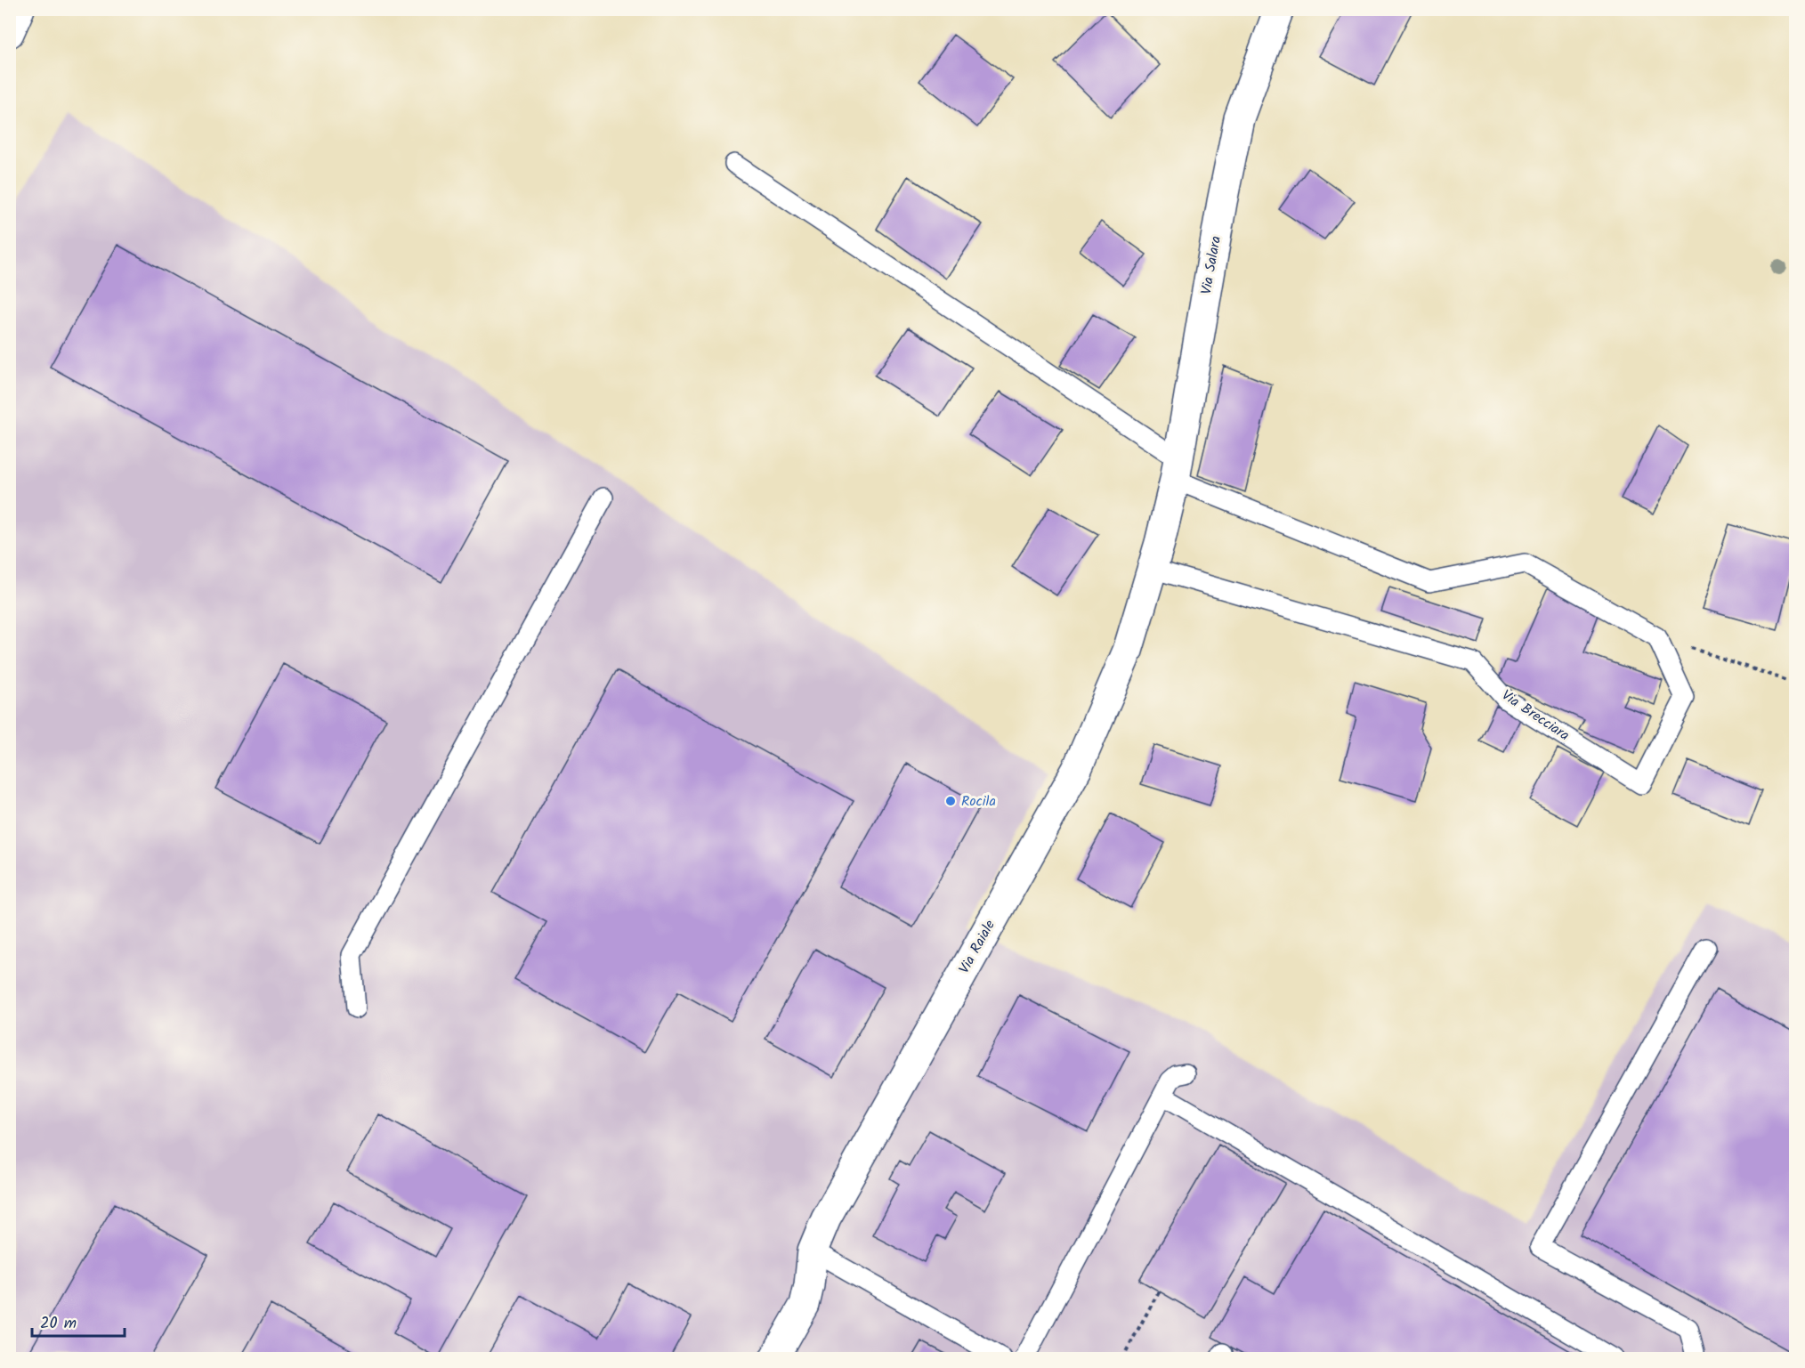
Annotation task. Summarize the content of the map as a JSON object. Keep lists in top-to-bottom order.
{
  "streets": {
    "main road": ["Via Salara", "Via Raiale"],
    "lane": ["Via Brecciara"]
  },
  "crossings": [
    ["Via Salara", "Via Raiale"],
    ["Via Brecciara", "Via Raiale"]
  ],
  "places": ["Rocila"],
  "scale_bar": "20 m"
}
